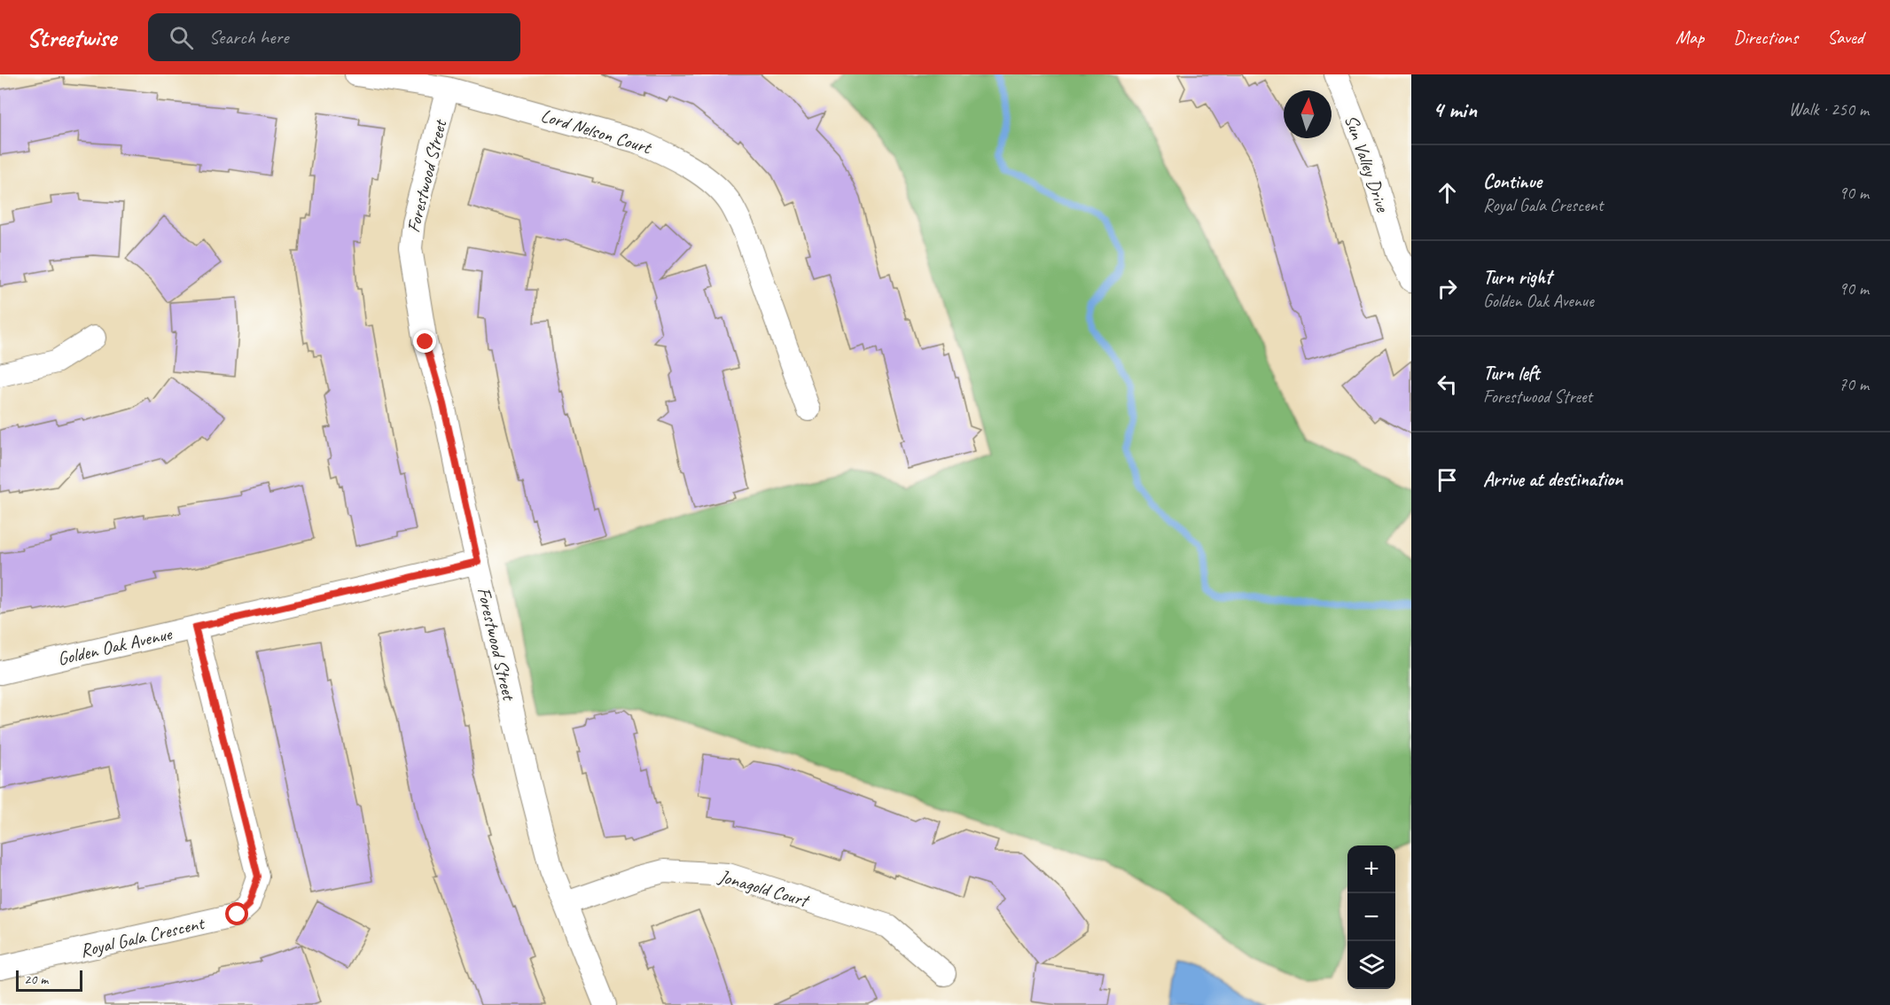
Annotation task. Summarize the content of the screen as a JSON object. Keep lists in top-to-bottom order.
{
  "streets": {
    "street": [
      "Lord Nelson Court",
      "Sun Valley Drive",
      "Forestwood Street",
      "Golden Oak Avenue",
      "Jonagold Court",
      "Royal Gala Crescent"
    ]
  },
  "crossings": [
    ["Lord Nelson Court", "Forestwood Street"],
    ["Forestwood Street", "Golden Oak Avenue"],
    ["Forestwood Street", "Jonagold Court"],
    ["Golden Oak Avenue", "Royal Gala Crescent"]
  ],
  "scale_bar": "20 m",
  "north": "top",
  "page": {
    "header": "Streetwise",
    "search": "Search here",
    "nav": ["Map", "Directions", "Saved"],
    "heading": ["4 min", "Walk · 250 m"],
    "list": [
      ["Continue", "Royal Gala Crescent", "90 m"],
      ["Turn right", "Golden Oak Avenue", "90 m"],
      ["Turn left", "Forestwood Street", "70 m"],
      "Arrive at destination"
    ],
    "map_buttons": ["+", "−"],
    "scale": "20 m"
  }
}
